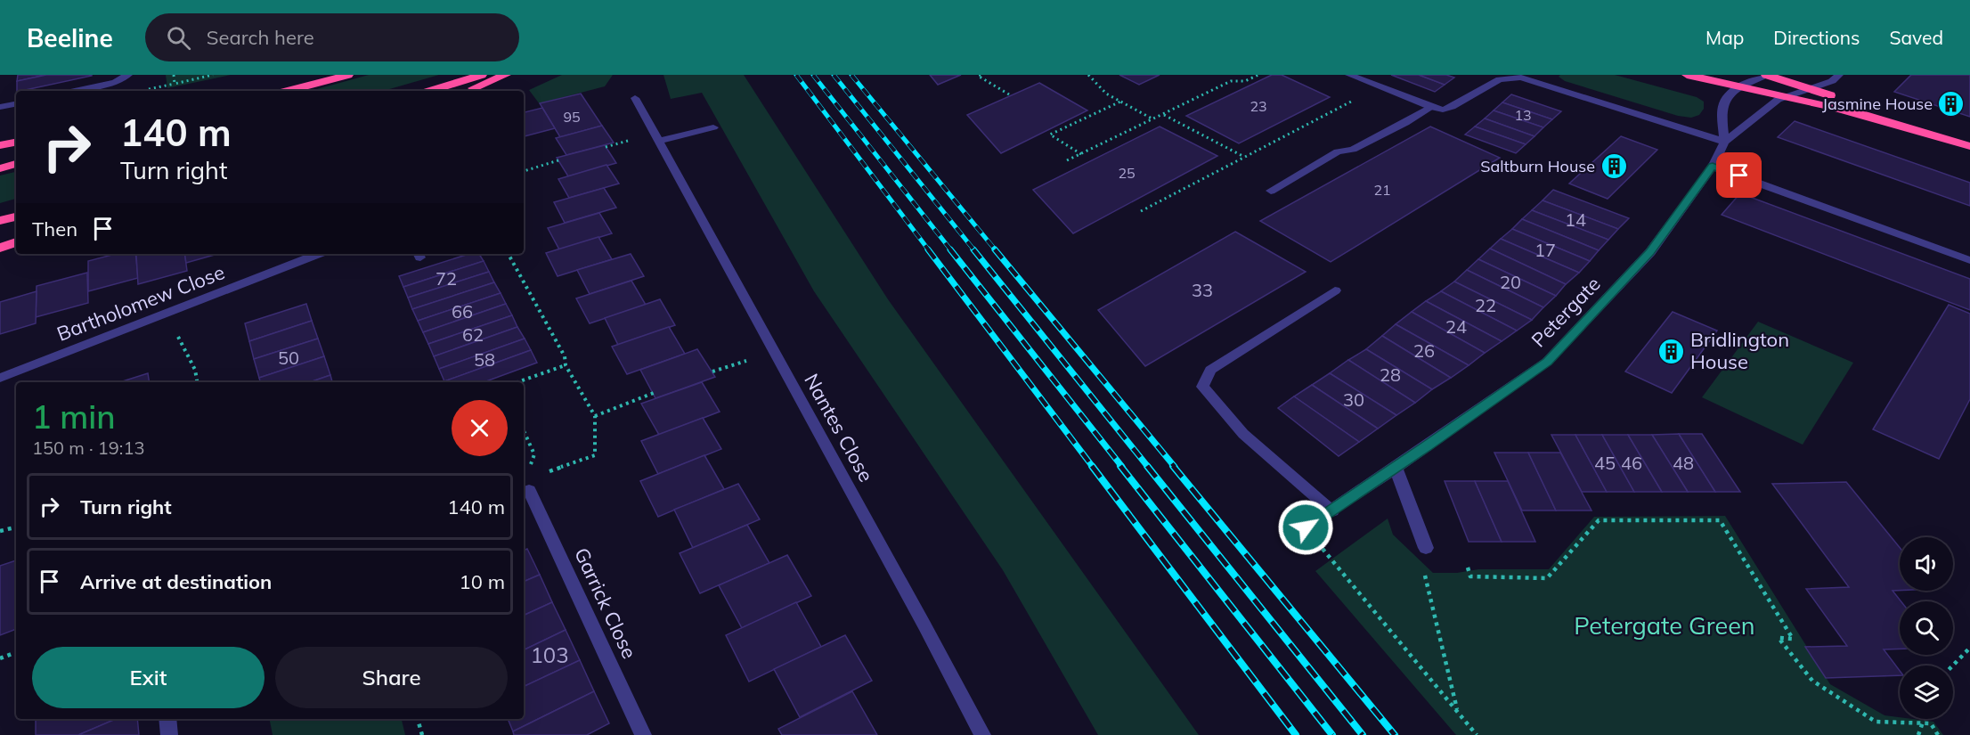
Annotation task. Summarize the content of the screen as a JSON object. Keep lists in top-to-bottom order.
{
  "streets": {
    "street": [
      "Bartholomew Close",
      "Petergate",
      "Nantes Close",
      "Garrick Close"
    ]
  },
  "parks": ["Petergate Green"],
  "places": {
    "building": ["Jasmine House", "Saltburn House", "Bridlington House"]
  },
  "house_numbers": [
    "23",
    "13",
    "95",
    "25",
    "21",
    "14",
    "17",
    "72",
    "20",
    "33",
    "22",
    "66",
    "24",
    "62",
    "26",
    "50",
    "58",
    "28",
    "30",
    "45",
    "46",
    "48",
    "103"
  ],
  "page": {
    "header": "Beeline",
    "search": "Search here",
    "nav": ["Map", "Directions", "Saved"],
    "turn": ["140 m", "Turn right"],
    "then": "Then",
    "heading": ["1 min", "150 m · 19:13"],
    "list": [
      {
        "name": "Turn right",
        "value": "140 m"
      },
      {
        "name": "Arrive at destination",
        "value": "10 m"
      }
    ],
    "buttons": ["Exit", "Share"]
  }
}
